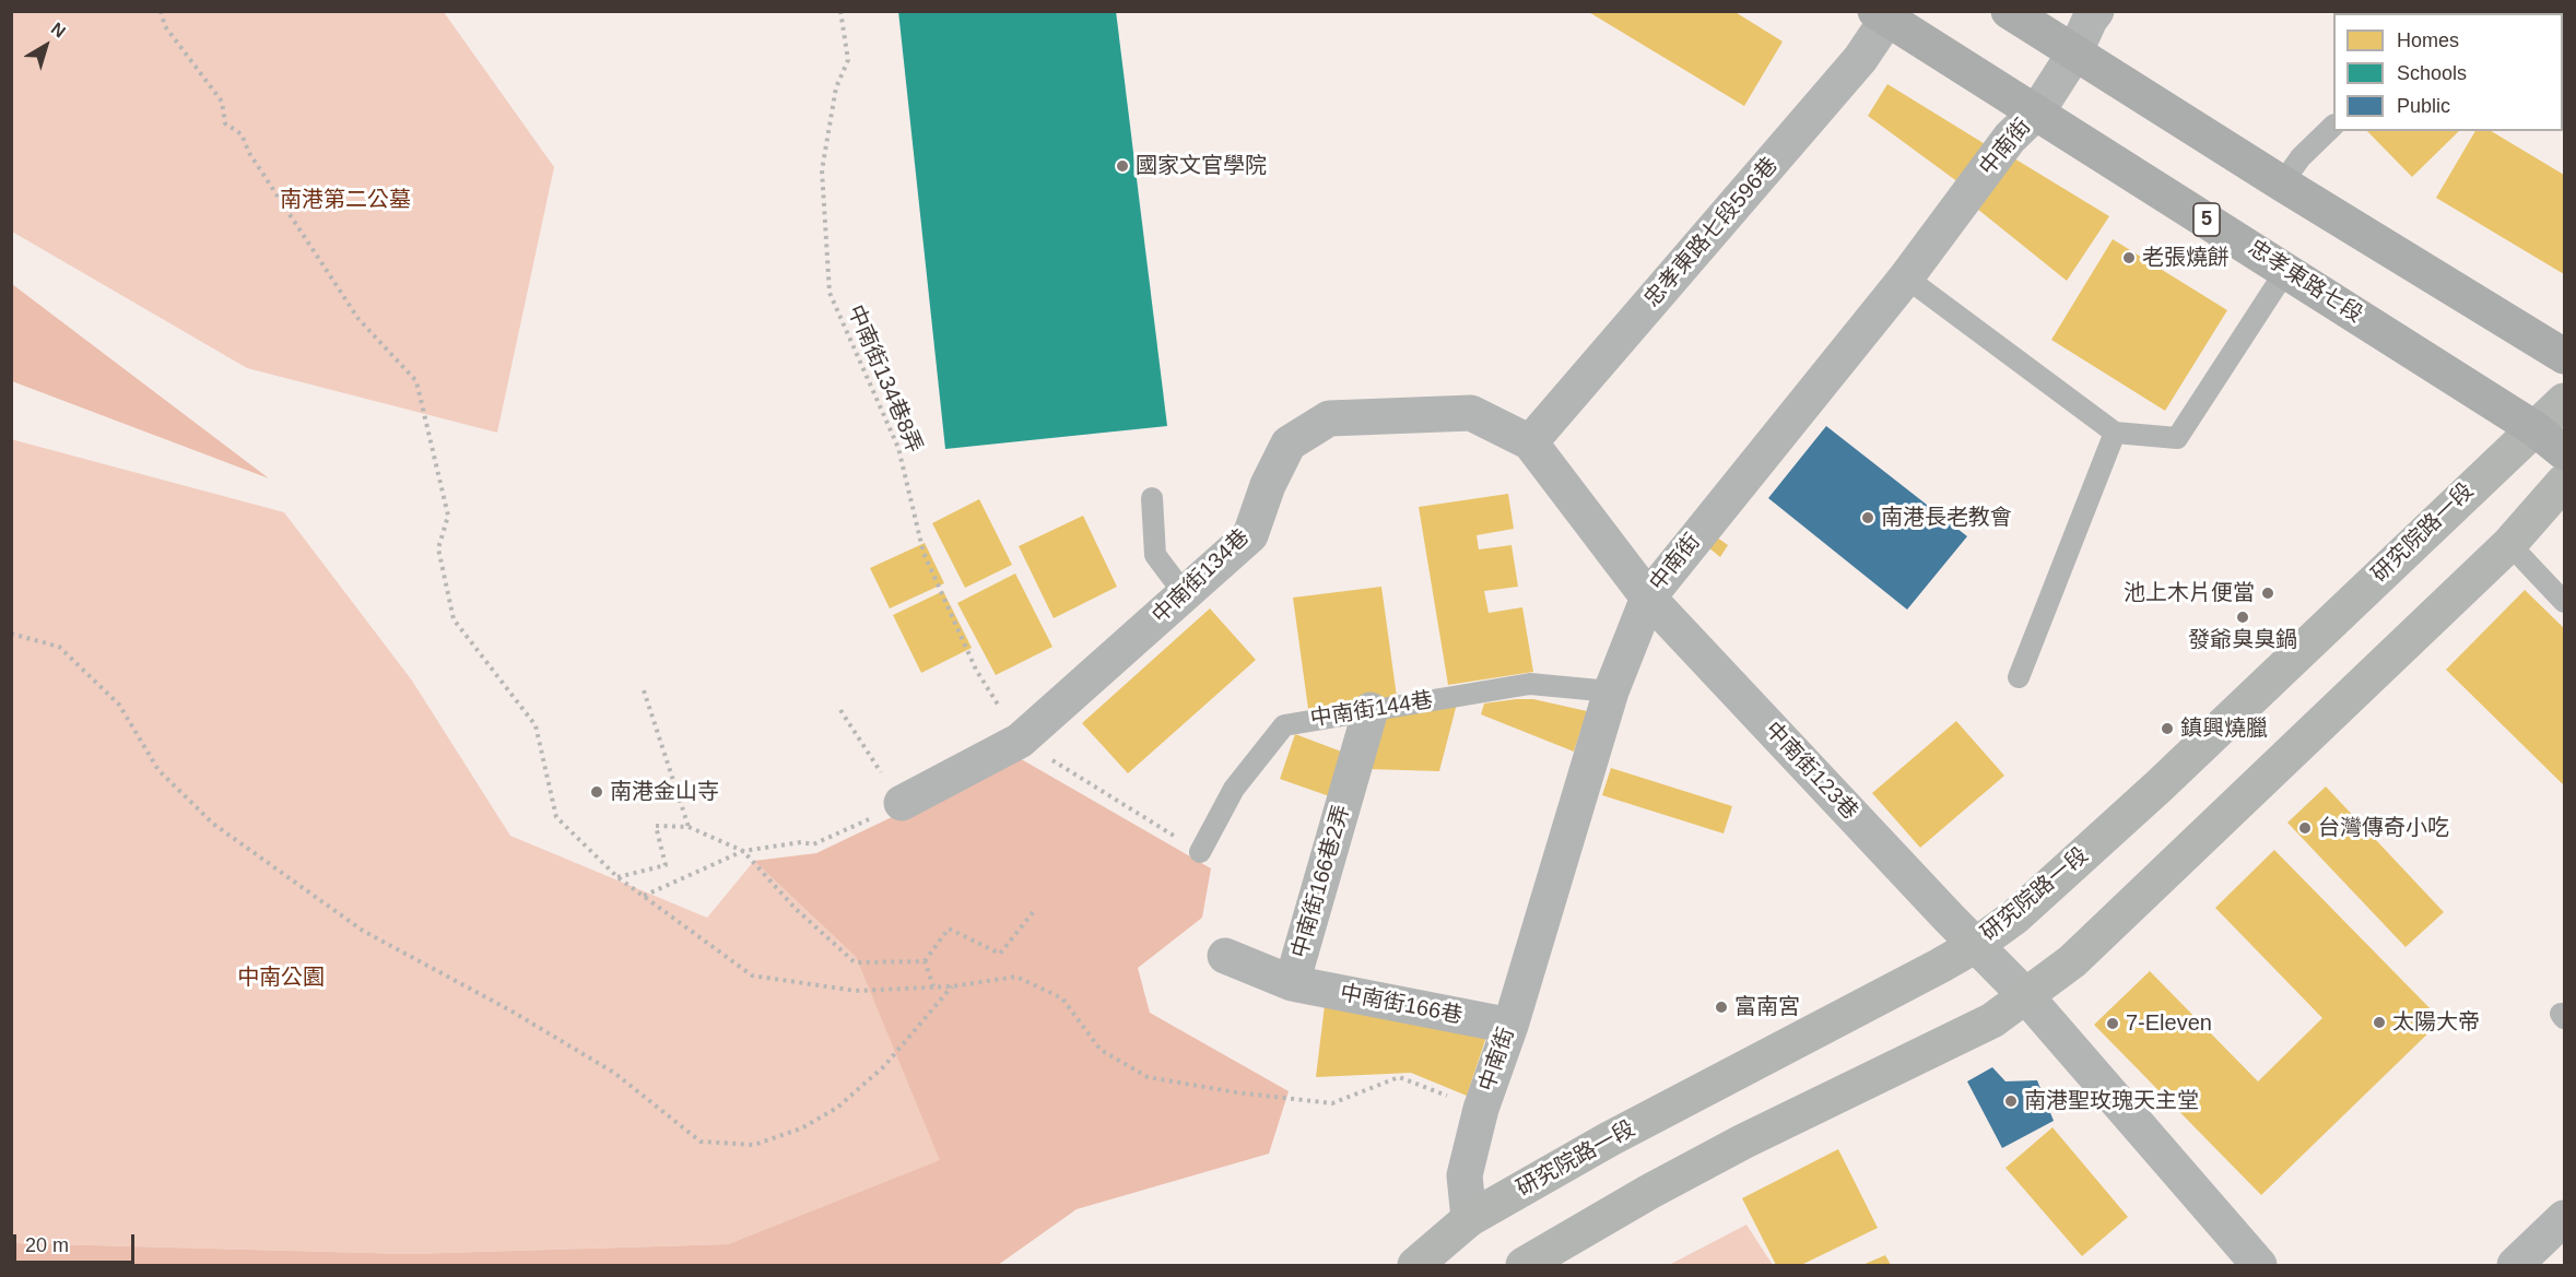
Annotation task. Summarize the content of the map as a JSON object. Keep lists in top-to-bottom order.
{
  "streets": {
    "main road": ["5", "忠孝東路七段", "研究院路一段"],
    "street": [
      "中南街",
      "忠孝東路七段596巷",
      "中南街134巷",
      "中南街123巷",
      "中南街166巷2弄",
      "中南街166巷"
    ],
    "lane": ["中南街144巷"],
    "path": ["中南街134巷8弄"]
  },
  "crossings": [
    ["中南街", "忠孝東路七段"],
    ["中南街", "研究院路一段"],
    ["中南街", "中南街134巷"],
    ["中南街", "中南街144巷"],
    ["中南街", "中南街123巷"],
    ["中南街", "中南街166巷"],
    ["忠孝東路七段596巷", "忠孝東路七段"],
    ["忠孝東路七段596巷", "中南街134巷"],
    ["忠孝東路七段", "研究院路一段"],
    ["中南街134巷8弄", "中南街134巷"],
    ["研究院路一段", "中南街123巷"],
    ["中南街134巷", "中南街123巷"],
    ["中南街144巷", "中南街166巷2弄"],
    ["中南街166巷2弄", "中南街166巷"]
  ],
  "parks": ["南港第二公墓", "中南公園"],
  "places": [
    "國家文官學院",
    "老張燒餅",
    "南港長老教會",
    "池上木片便當",
    "發爺臭臭鍋",
    "鎮興燒臘",
    "南港金山寺",
    "台灣傳奇小吃",
    "富南宮",
    "太陽大帝",
    "7-Eleven",
    "南港聖玫瑰天主堂"
  ],
  "legend": ["Homes", "Schools", "Public"],
  "scale_bar": "20 m",
  "north": "top right"
}
